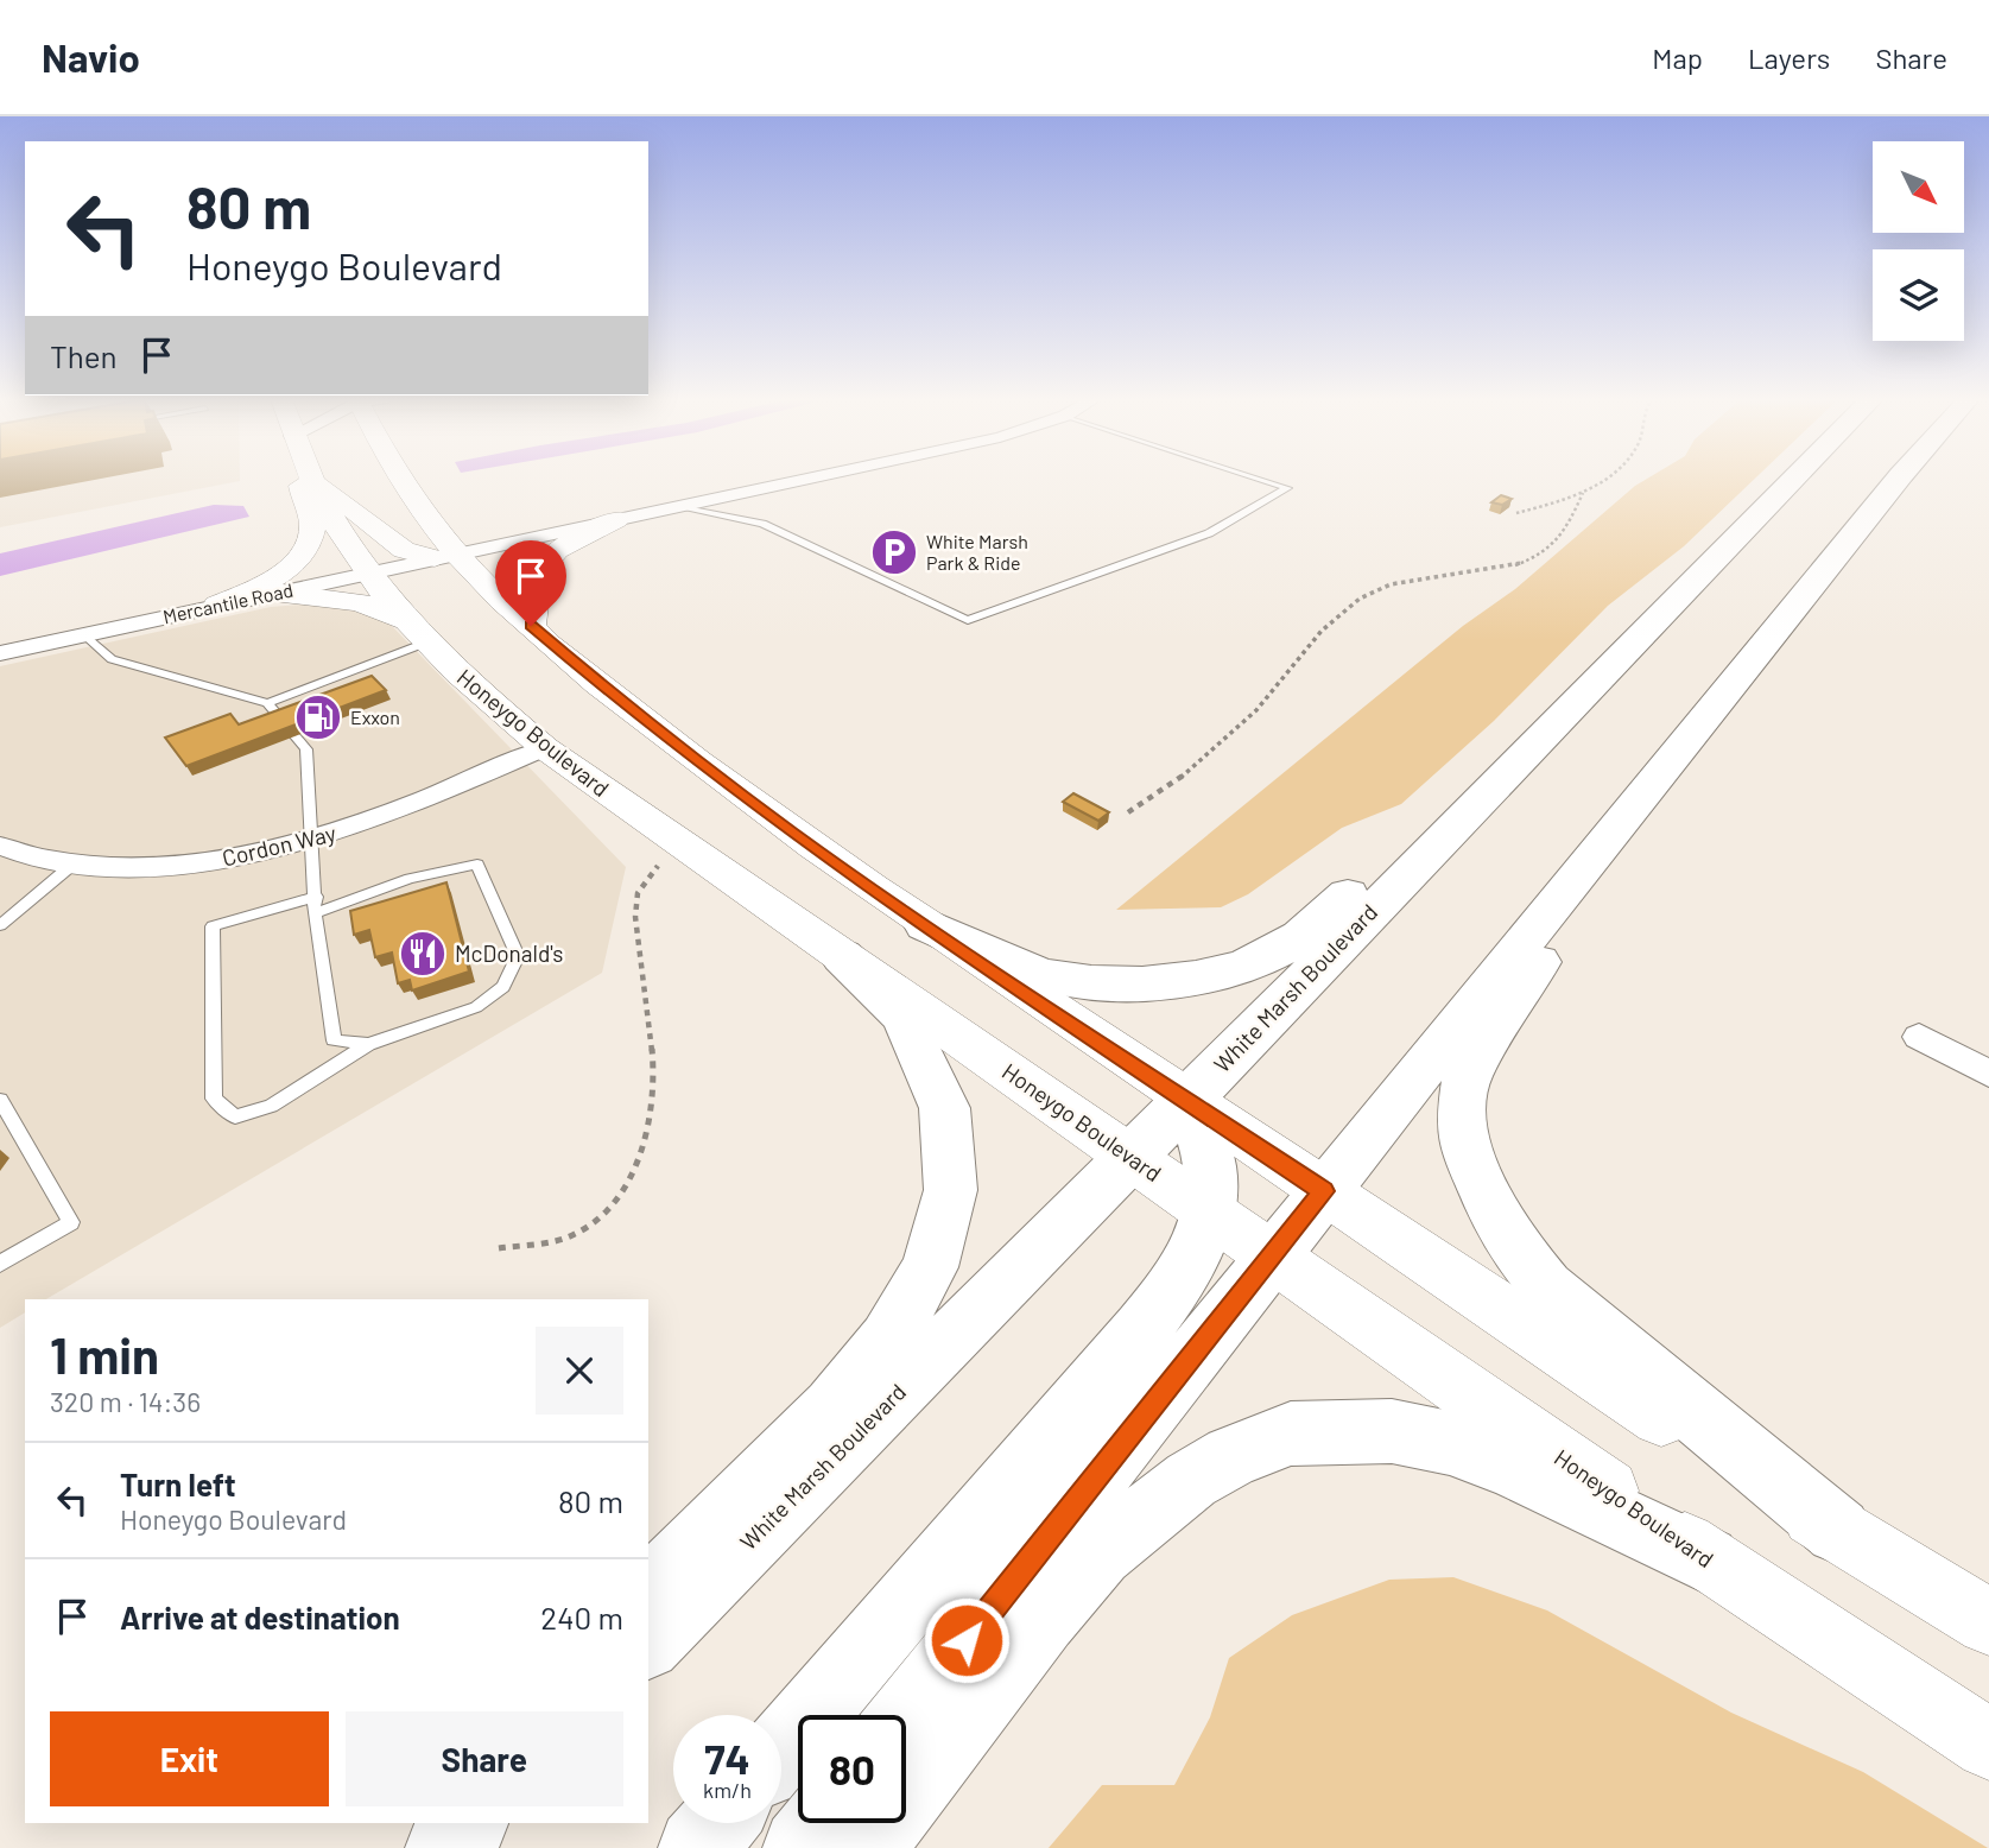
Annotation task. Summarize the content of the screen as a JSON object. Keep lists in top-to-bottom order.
{
  "streets": {
    "highway": ["White Marsh Boulevard"],
    "main road": ["Honeygo Boulevard"],
    "street": ["Mercantile Road", "Cordon Way"]
  },
  "crossings": [
    ["Mercantile Road", "Honeygo Boulevard"],
    ["Honeygo Boulevard", "Cordon Way"],
    ["Honeygo Boulevard", "White Marsh Boulevard"]
  ],
  "places": {
    "parking": ["White Marsh Park & Ride"],
    "fuel station": ["Exxon"],
    "restaurant": ["McDonald's"]
  },
  "north": "bottom right",
  "page": {
    "header": "Navio",
    "nav": ["Map", "Layers", "Share"],
    "turn": ["80 m", "Honeygo Boulevard"],
    "then": "Then",
    "heading": ["1 min", "320 m · 14:36"],
    "list": [
      {
        "name": "Turn left",
        "note": "Honeygo Boulevard",
        "value": "80 m"
      },
      {
        "name": "Arrive at destination",
        "value": "240 m"
      }
    ],
    "buttons": ["Exit", "Share"],
    "speed": "74 km/h",
    "limit": "80"
  }
}
